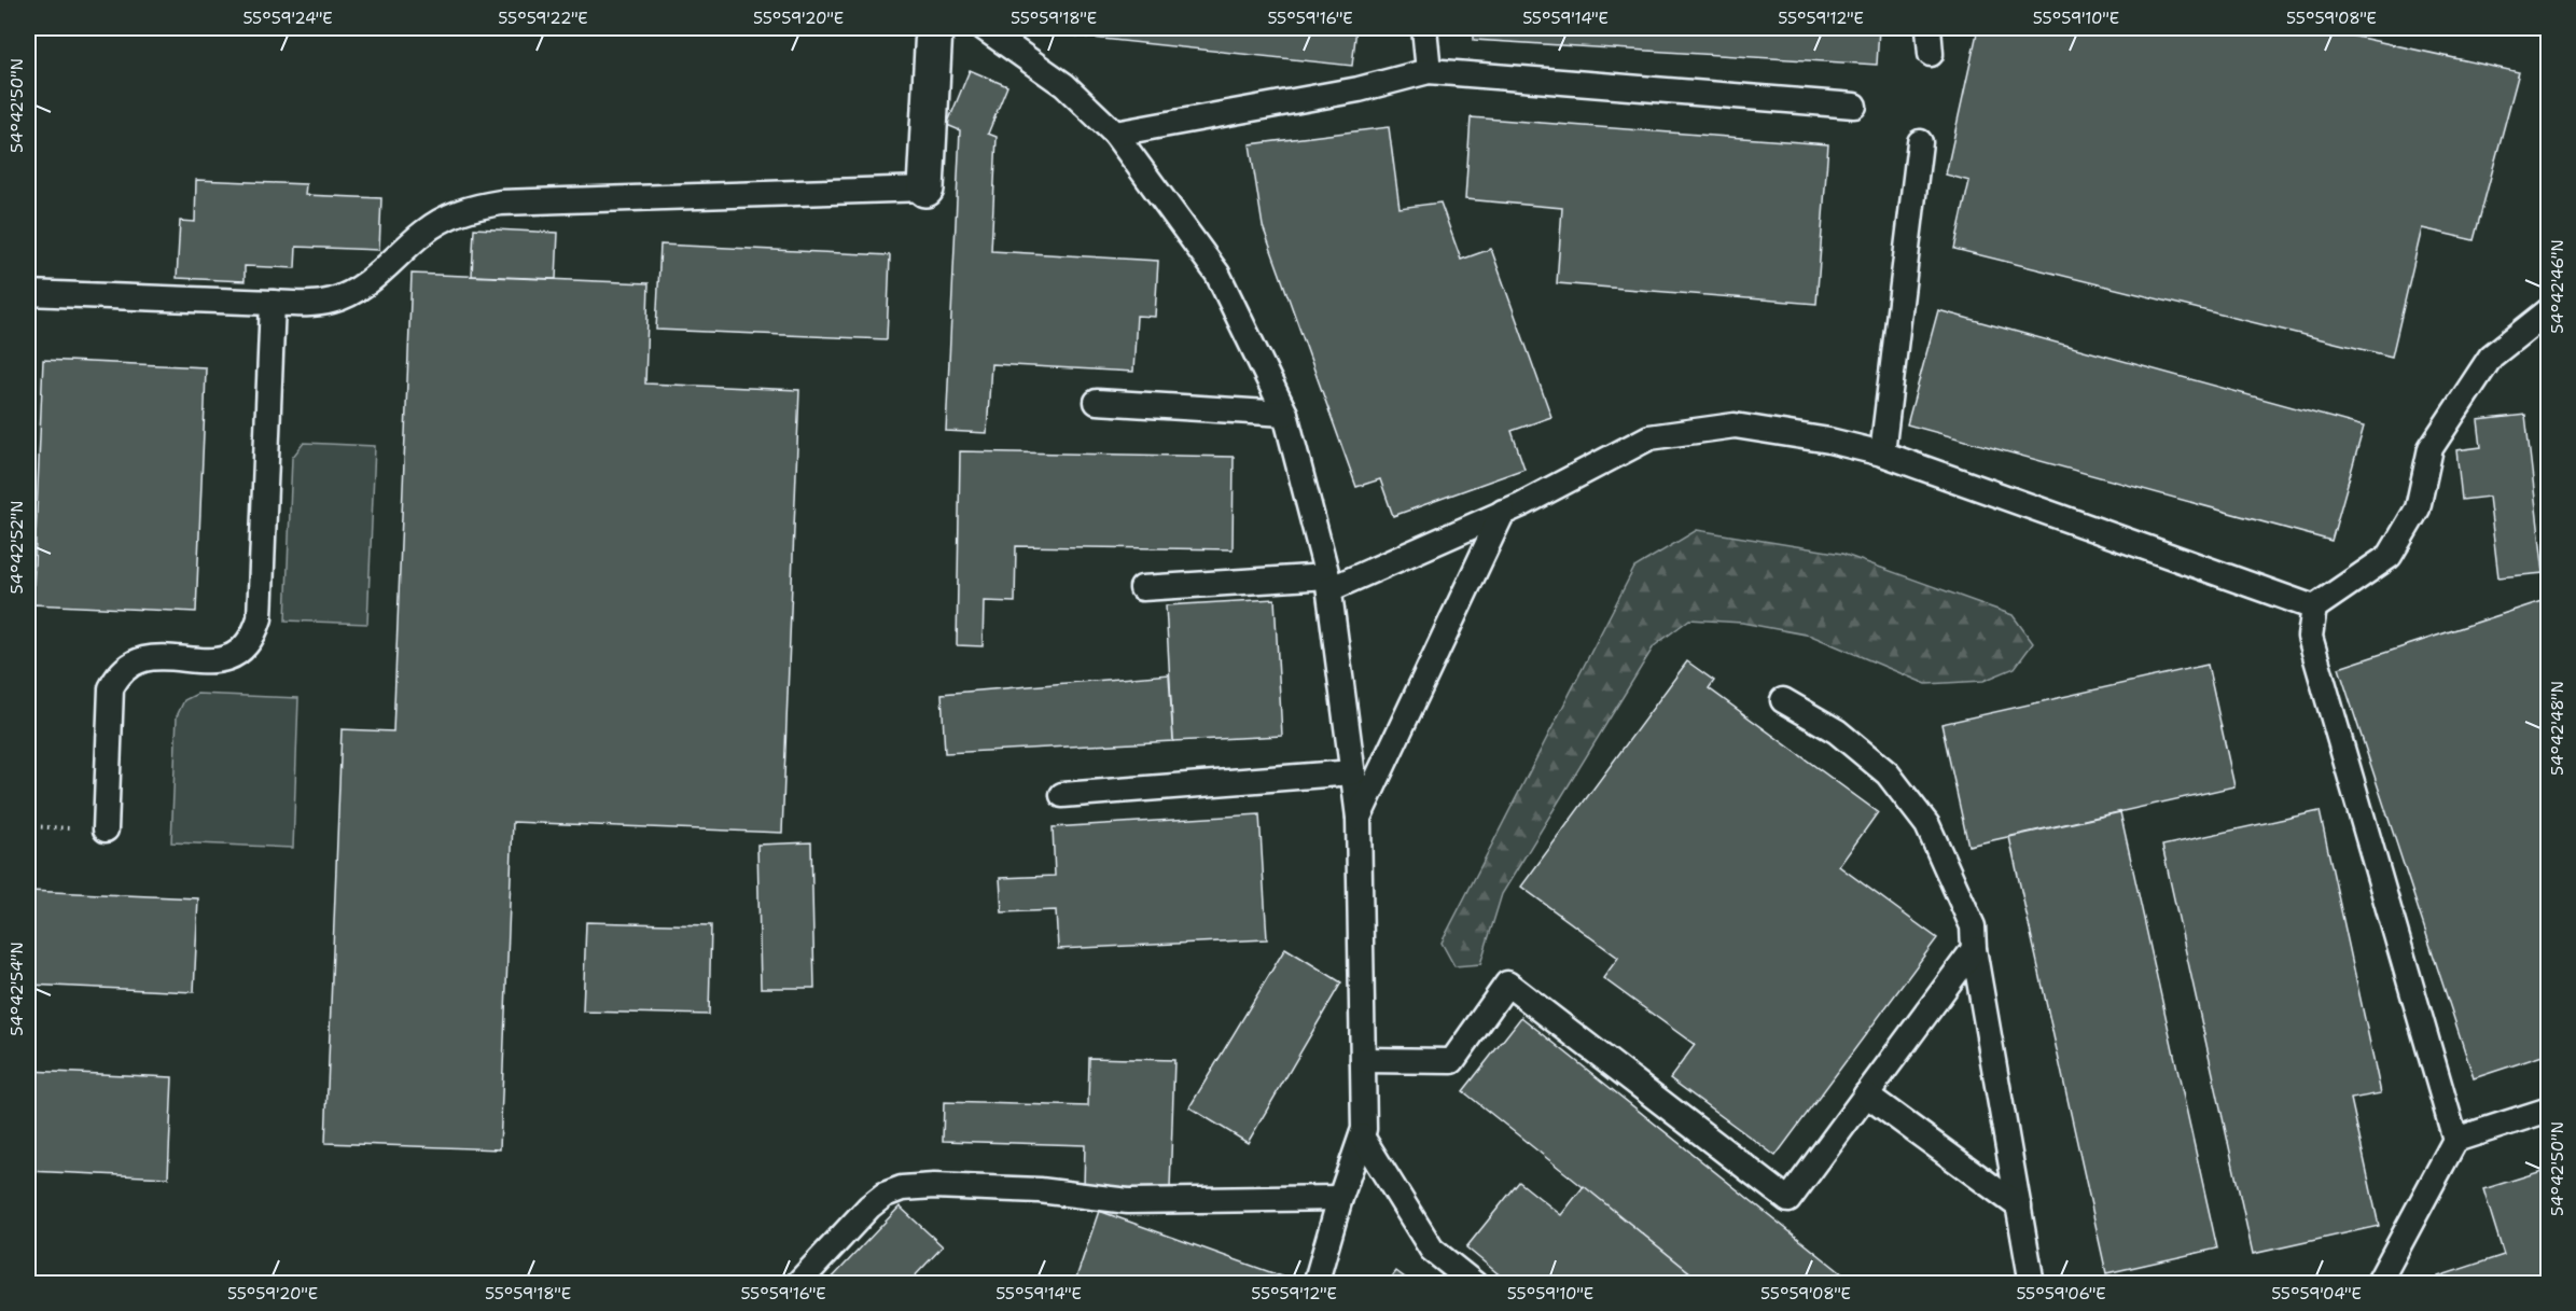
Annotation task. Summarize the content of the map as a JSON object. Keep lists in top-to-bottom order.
{
  "coordinates": [
    "55°59'24\"E",
    "55°59'22\"E",
    "55°59'20\"E",
    "55°59'18\"E",
    "55°59'16\"E",
    "55°59'14\"E",
    "55°59'12\"E",
    "55°59'10\"E",
    "55°59'08\"E",
    "54°42'50\"N",
    "54°42'46\"N",
    "54°42'52\"N",
    "54°42'48\"N",
    "54°42'54\"N",
    "55°59'06\"E",
    "55°59'04\"E"
  ]
}
